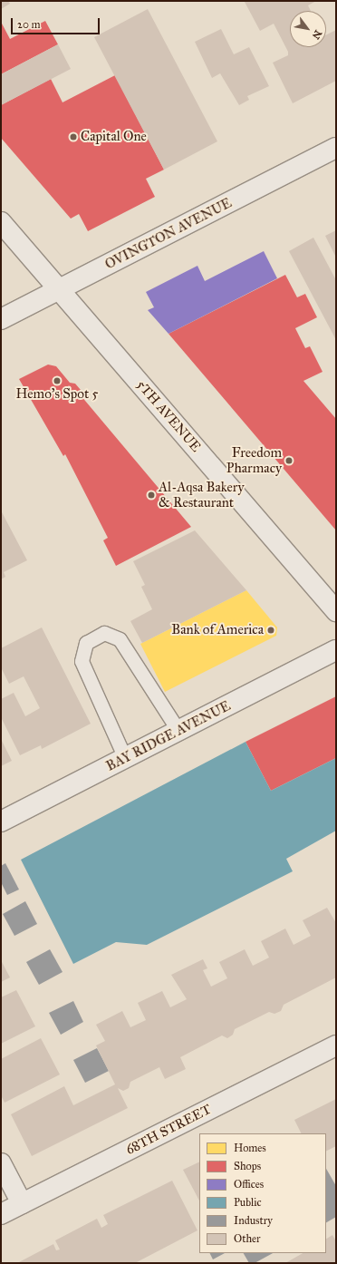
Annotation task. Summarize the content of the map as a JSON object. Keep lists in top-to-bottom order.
{
  "streets": {
    "street": [
      "OVINGTON AVENUE",
      "5TH AVENUE",
      "BAY RIDGE AVENUE",
      "68TH STREET"
    ]
  },
  "crossings": [
    ["OVINGTON AVENUE", "5TH AVENUE"]
  ],
  "places": [
    "Capital One",
    "Hemo's Spot 5",
    "Freedom Pharmacy",
    "Al-Aqsa Bakery & Restaurant",
    "Bank of America"
  ],
  "legend": [
    "Homes",
    "Shops",
    "Offices",
    "Public",
    "Industry",
    "Other"
  ],
  "scale_bar": "20 m",
  "north": "bottom right"
}
